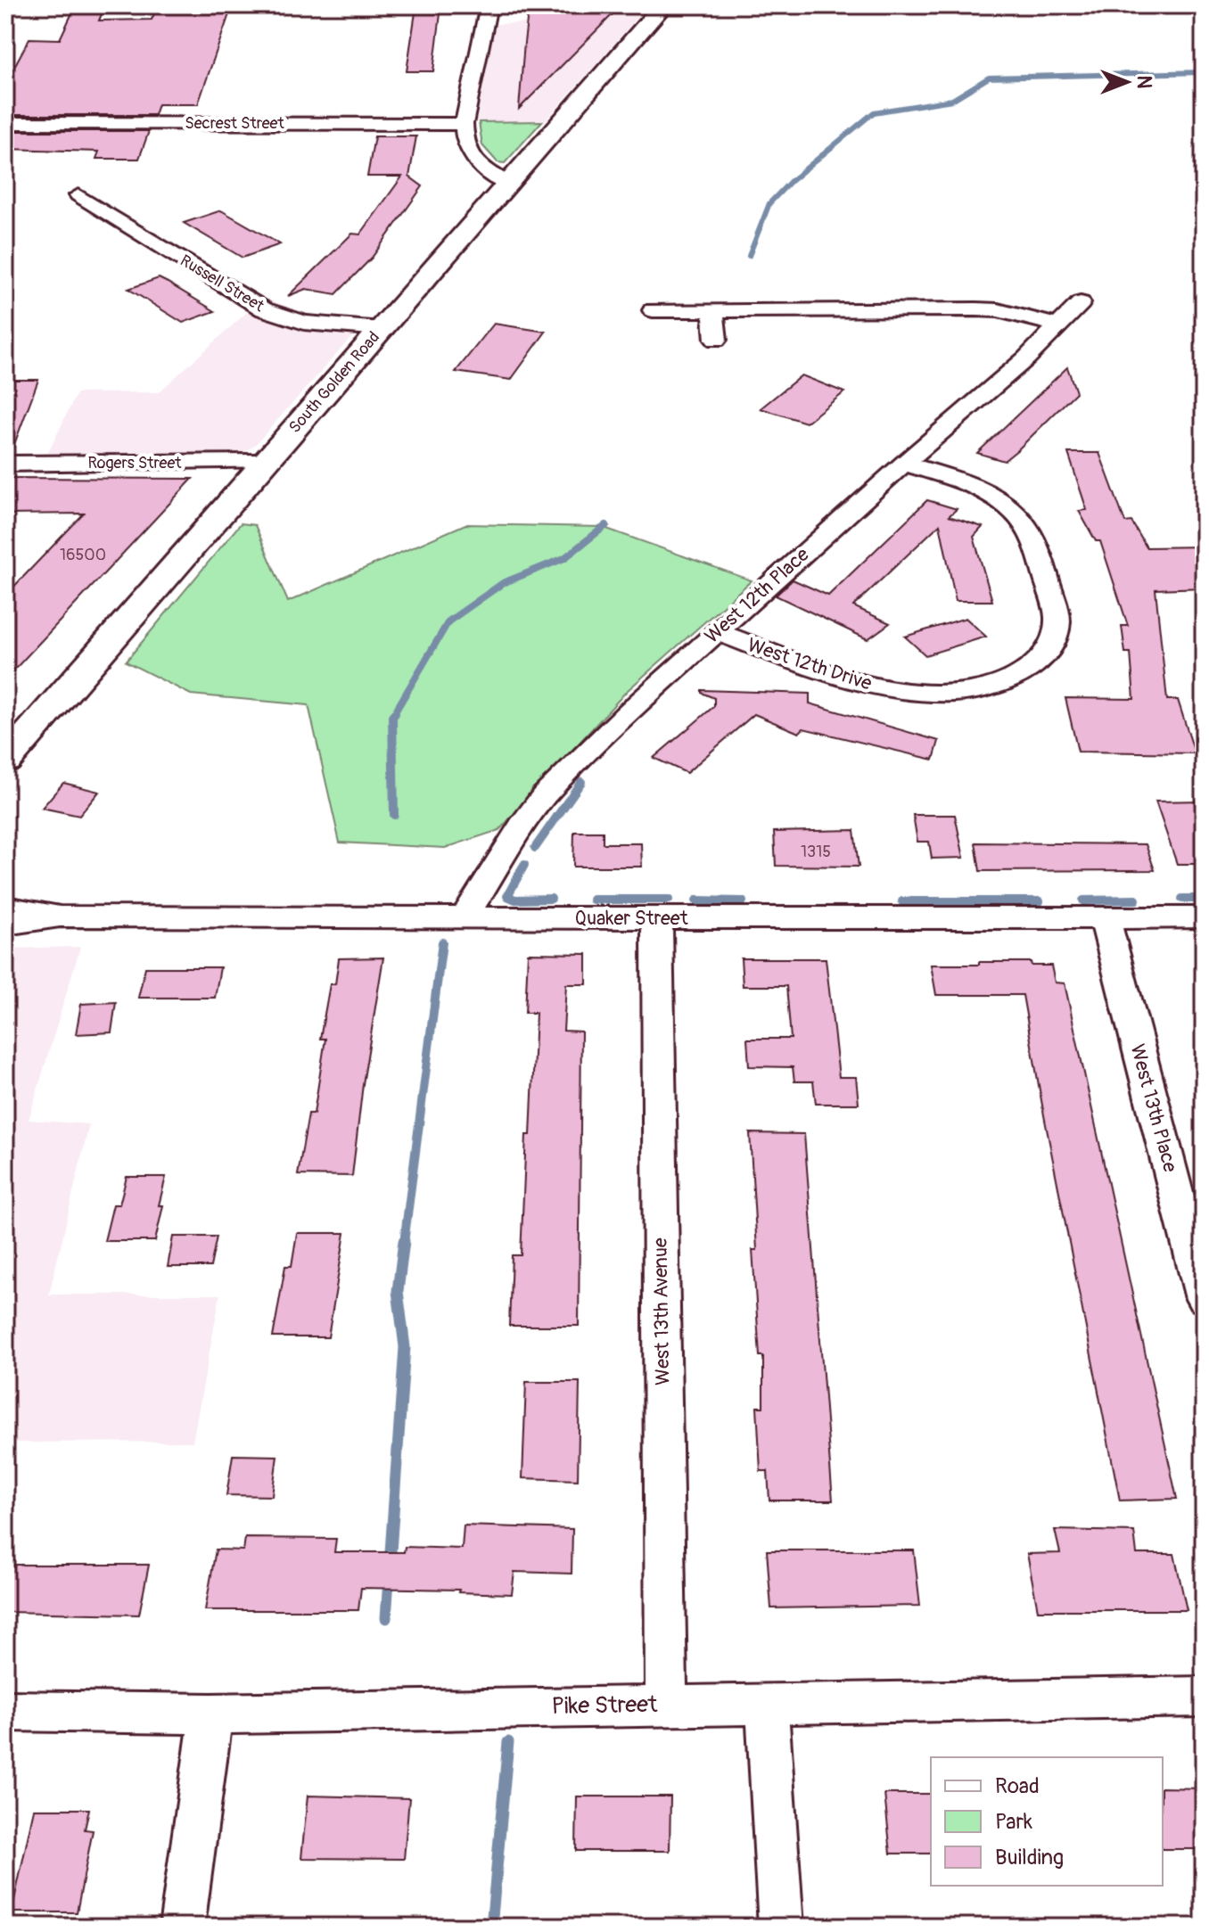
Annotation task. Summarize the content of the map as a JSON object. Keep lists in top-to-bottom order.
{
  "streets": {
    "main road": ["South Golden Road"],
    "street": [
      "Secrest Street",
      "Russell Street",
      "Rogers Street",
      "West 12th Place",
      "West 12th Drive",
      "Quaker Street",
      "West 13th Place",
      "West 13th Avenue",
      "Pike Street"
    ]
  },
  "crossings": [
    ["Russell Street", "South Golden Road"],
    ["South Golden Road", "Rogers Street"],
    ["West 12th Place", "West 12th Drive"],
    ["West 12th Place", "Quaker Street"],
    ["Quaker Street", "West 13th Place"],
    ["Quaker Street", "West 13th Avenue"],
    ["West 13th Avenue", "Pike Street"]
  ],
  "house_numbers": ["16500", "1315"],
  "legend": ["Road", "Park", "Building"],
  "north": "right"
}
